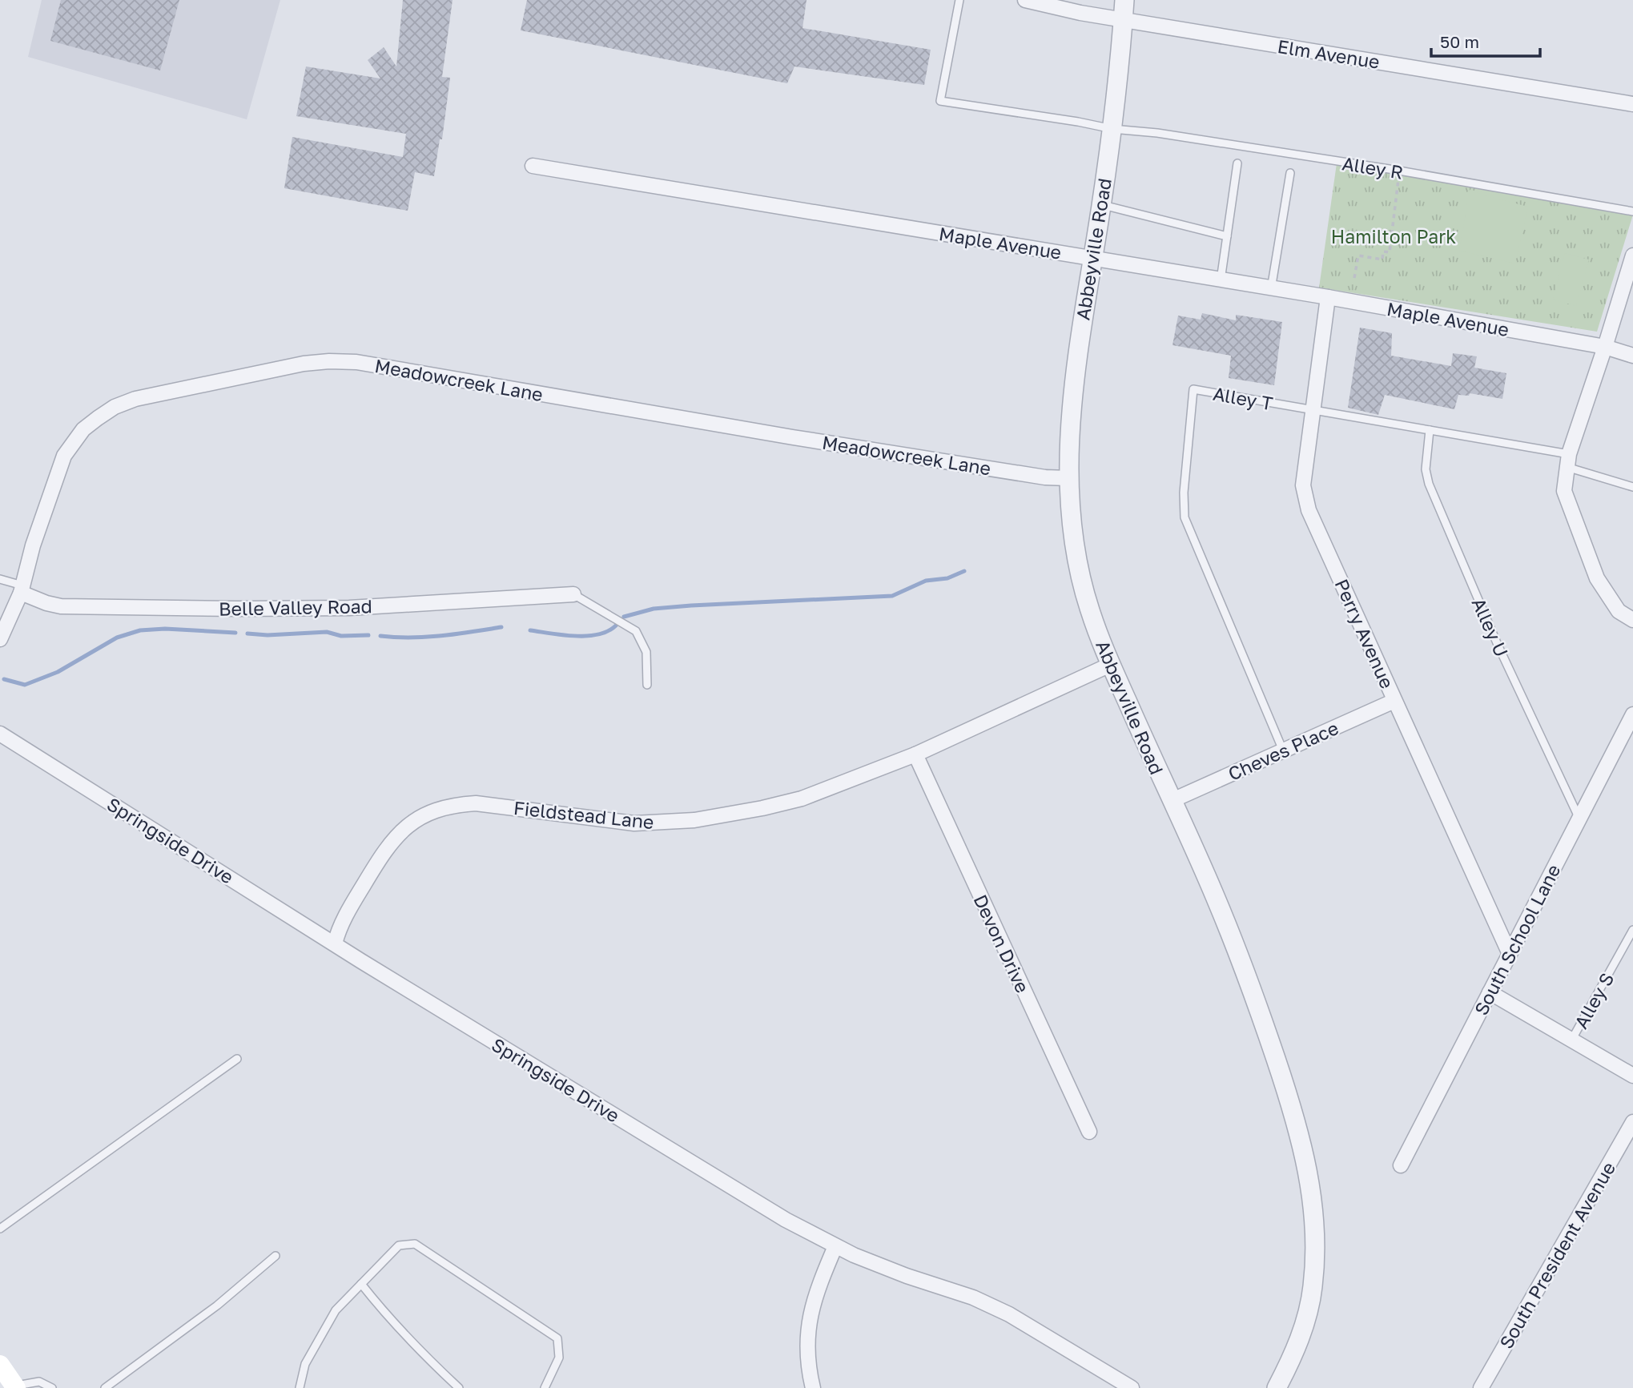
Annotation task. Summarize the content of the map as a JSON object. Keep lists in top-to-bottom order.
{
  "streets": {
    "street": [
      "Elm Avenue",
      "Maple Avenue",
      "Abbeyville Road",
      "Meadowcreek Lane",
      "Belle Valley Road",
      "Perry Avenue",
      "Cheves Place",
      "Fieldstead Lane",
      "Springside Drive",
      "South School Lane",
      "Devon Drive",
      "South President Avenue"
    ],
    "lane": [
      "Alley R",
      "Alley T",
      "Alley U",
      "Alley S"
    ]
  },
  "crossings": [
    ["Elm Avenue", "Abbeyville Road"],
    ["Alley R", "Abbeyville Road"],
    ["Maple Avenue", "Abbeyville Road"],
    ["Maple Avenue", "Perry Avenue"],
    ["Abbeyville Road", "Meadowcreek Lane"],
    ["Abbeyville Road", "Cheves Place"],
    ["Abbeyville Road", "Fieldstead Lane"],
    ["Meadowcreek Lane", "Belle Valley Road"],
    ["Alley T", "Alley U"],
    ["Alley T", "Perry Avenue"],
    ["Alley T", "Cheves Place"],
    ["Alley U", "South School Lane"],
    ["Perry Avenue", "Cheves Place"],
    ["Perry Avenue", "South School Lane"],
    ["Fieldstead Lane", "Springside Drive"],
    ["Fieldstead Lane", "Devon Drive"]
  ],
  "parks": ["Hamilton Park"],
  "scale_bar": "50 m"
}
